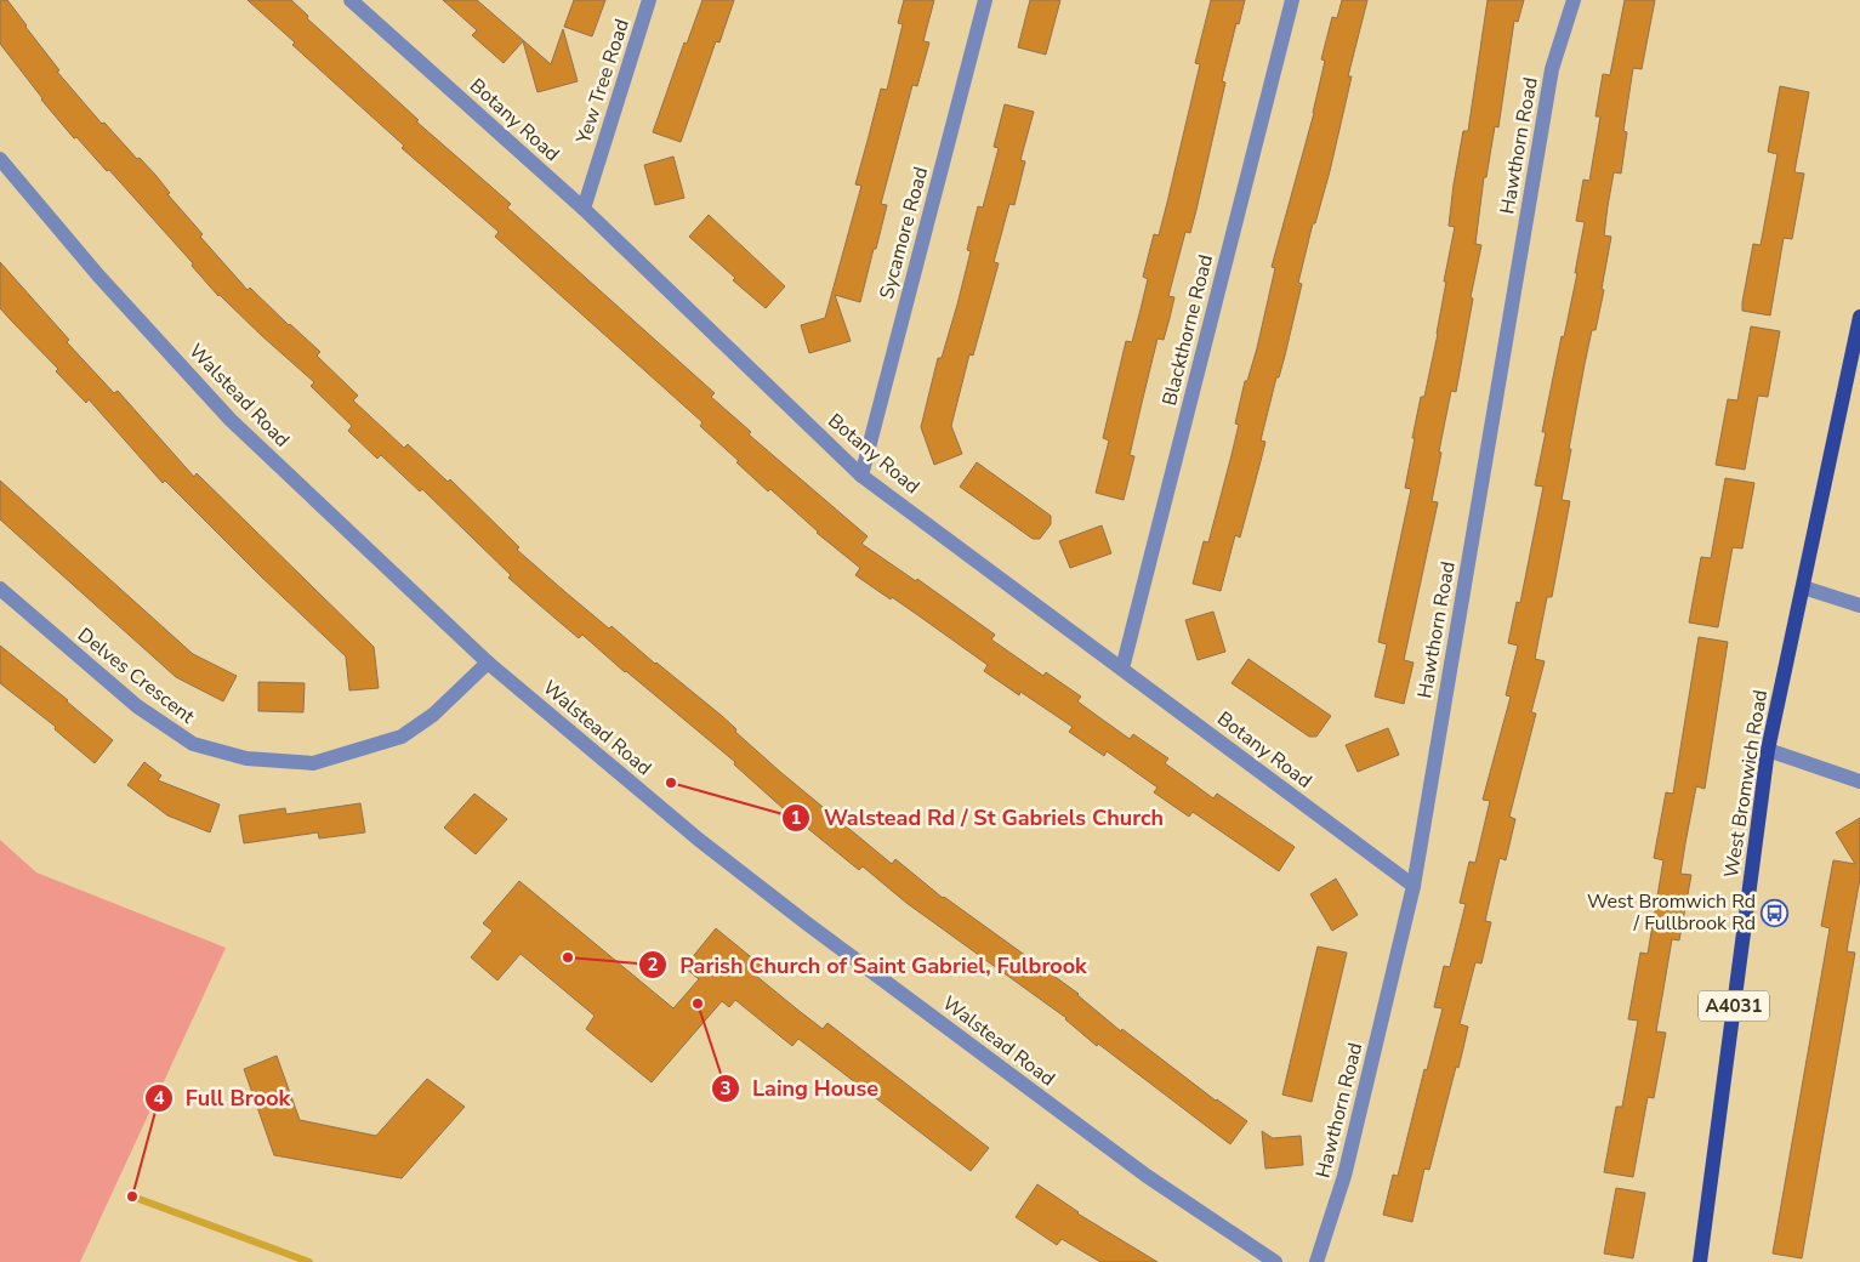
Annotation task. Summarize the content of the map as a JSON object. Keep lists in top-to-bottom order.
{
  "streets": {
    "main road": ["West Bromwich Road", "A4031"],
    "street": [
      "Yew Tree Road",
      "Botany Road",
      "Hawthorn Road",
      "Sycamore Road",
      "Blackthorne Road",
      "Walstead Road",
      "Delves Crescent"
    ]
  },
  "crossings": [
    ["Yew Tree Road", "Botany Road"],
    ["Botany Road", "Hawthorn Road"],
    ["Botany Road", "Sycamore Road"],
    ["Botany Road", "Blackthorne Road"],
    ["Walstead Road", "Delves Crescent"]
  ],
  "places": {
    "other": [
      "Walstead Rd / St Gabriels Church",
      "Parish Church of Saint Gabriel, Fulbrook",
      "Laing House",
      "Full Brook"
    ],
    "bus stop": ["West Bromwich Rd / Fullbrook Rd"]
  }
}
